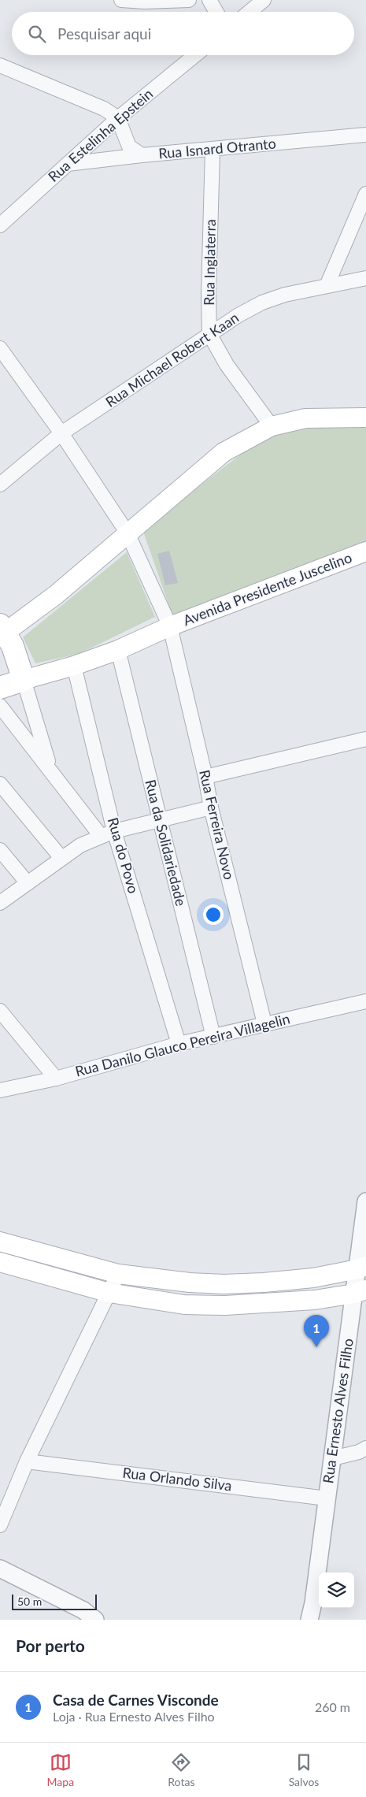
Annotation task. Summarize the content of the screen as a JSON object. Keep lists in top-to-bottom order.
{
  "streets": {
    "main road": ["Avenida Presidente Juscelino"],
    "street": [
      "Rua Estelinha Epstein",
      "Rua Isnard Otranto",
      "Rua Inglaterra",
      "Rua Michael Robert Kaan",
      "Rua Ferreira Novo",
      "Rua da Solidariedade",
      "Rua do Povo",
      "Rua Danilo Glauco Pereira Villagelin",
      "Rua Ernesto Alves Filho",
      "Rua Orlando Silva"
    ]
  },
  "crossings": [
    ["Rua Estelinha Epstein", "Rua Isnard Otranto"],
    ["Rua Isnard Otranto", "Rua Inglaterra"],
    ["Rua Inglaterra", "Rua Michael Robert Kaan"],
    ["Rua Michael Robert Kaan", "Avenida Presidente Juscelino"],
    ["Avenida Presidente Juscelino", "Rua Ferreira Novo"],
    ["Avenida Presidente Juscelino", "Rua da Solidariedade"],
    ["Avenida Presidente Juscelino", "Rua do Povo"],
    ["Rua Ferreira Novo", "Rua Danilo Glauco Pereira Villagelin"],
    ["Rua da Solidariedade", "Rua Danilo Glauco Pereira Villagelin"],
    ["Rua do Povo", "Rua Danilo Glauco Pereira Villagelin"],
    ["Rua Ernesto Alves Filho", "Rua Orlando Silva"]
  ],
  "scale_bar": "50 m",
  "page": {
    "search": "Pesquisar aqui",
    "pins": "1",
    "scale": "50 m",
    "heading": "Por perto",
    "list": [
      {
        "mark": "1",
        "name": "Casa de Carnes Visconde",
        "note": "Loja · Rua Ernesto Alves Filho",
        "value": "260 m"
      }
    ],
    "nav": ["Mapa", "Rotas", "Salvos"]
  }
}
